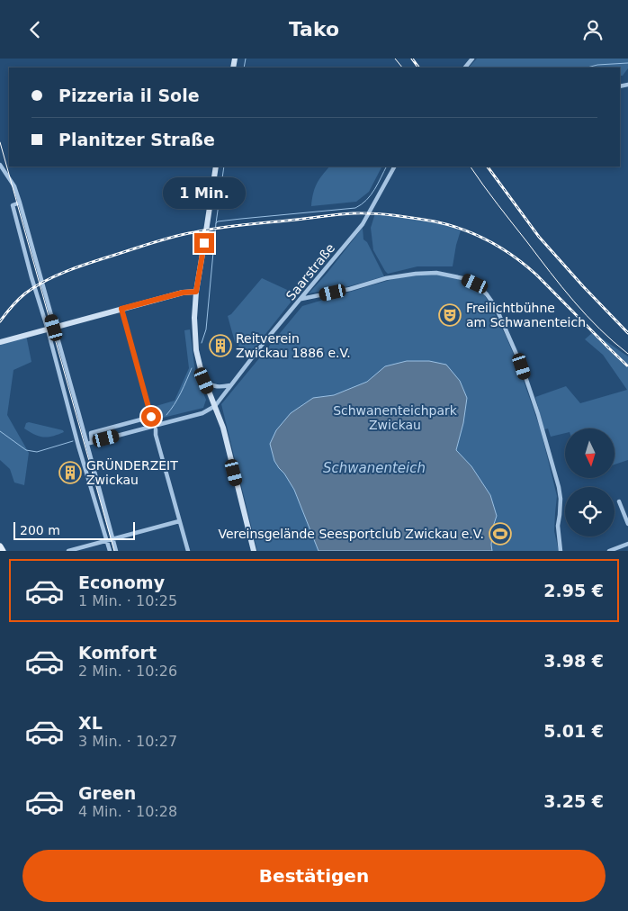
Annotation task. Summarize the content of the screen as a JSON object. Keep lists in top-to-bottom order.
{
  "streets": {
    "street": ["Saarstraße"]
  },
  "water": ["Schwanenteich"],
  "parks": ["Schwanenteichpark Zwickau"],
  "places": {
    "theatre": ["Freilichtbühne am Schwanenteich"],
    "building": ["Reitverein Zwickau 1886 e.V.", "GRÜNDERZEIT Zwickau"],
    "sports": ["Vereinsgelände Seesportclub Zwickau e.V."]
  },
  "scale_bar": "200 m",
  "north": "bottom",
  "page": {
    "header": "Tako",
    "banner": ["Pizzeria il Sole", "Planitzer Straße"],
    "bubble": "1 Min.",
    "scale": "200 m",
    "list": [
      {
        "name": "Economy",
        "note": "1 Min. · 10:25",
        "value": "2.95 €"
      },
      {
        "name": "Komfort",
        "note": "2 Min. · 10:26",
        "value": "3.98 €"
      },
      {
        "name": "XL",
        "note": "3 Min. · 10:27",
        "value": "5.01 €"
      },
      {
        "name": "Green",
        "note": "4 Min. · 10:28",
        "value": "3.25 €"
      }
    ],
    "buttons": "Bestätigen"
  }
}
